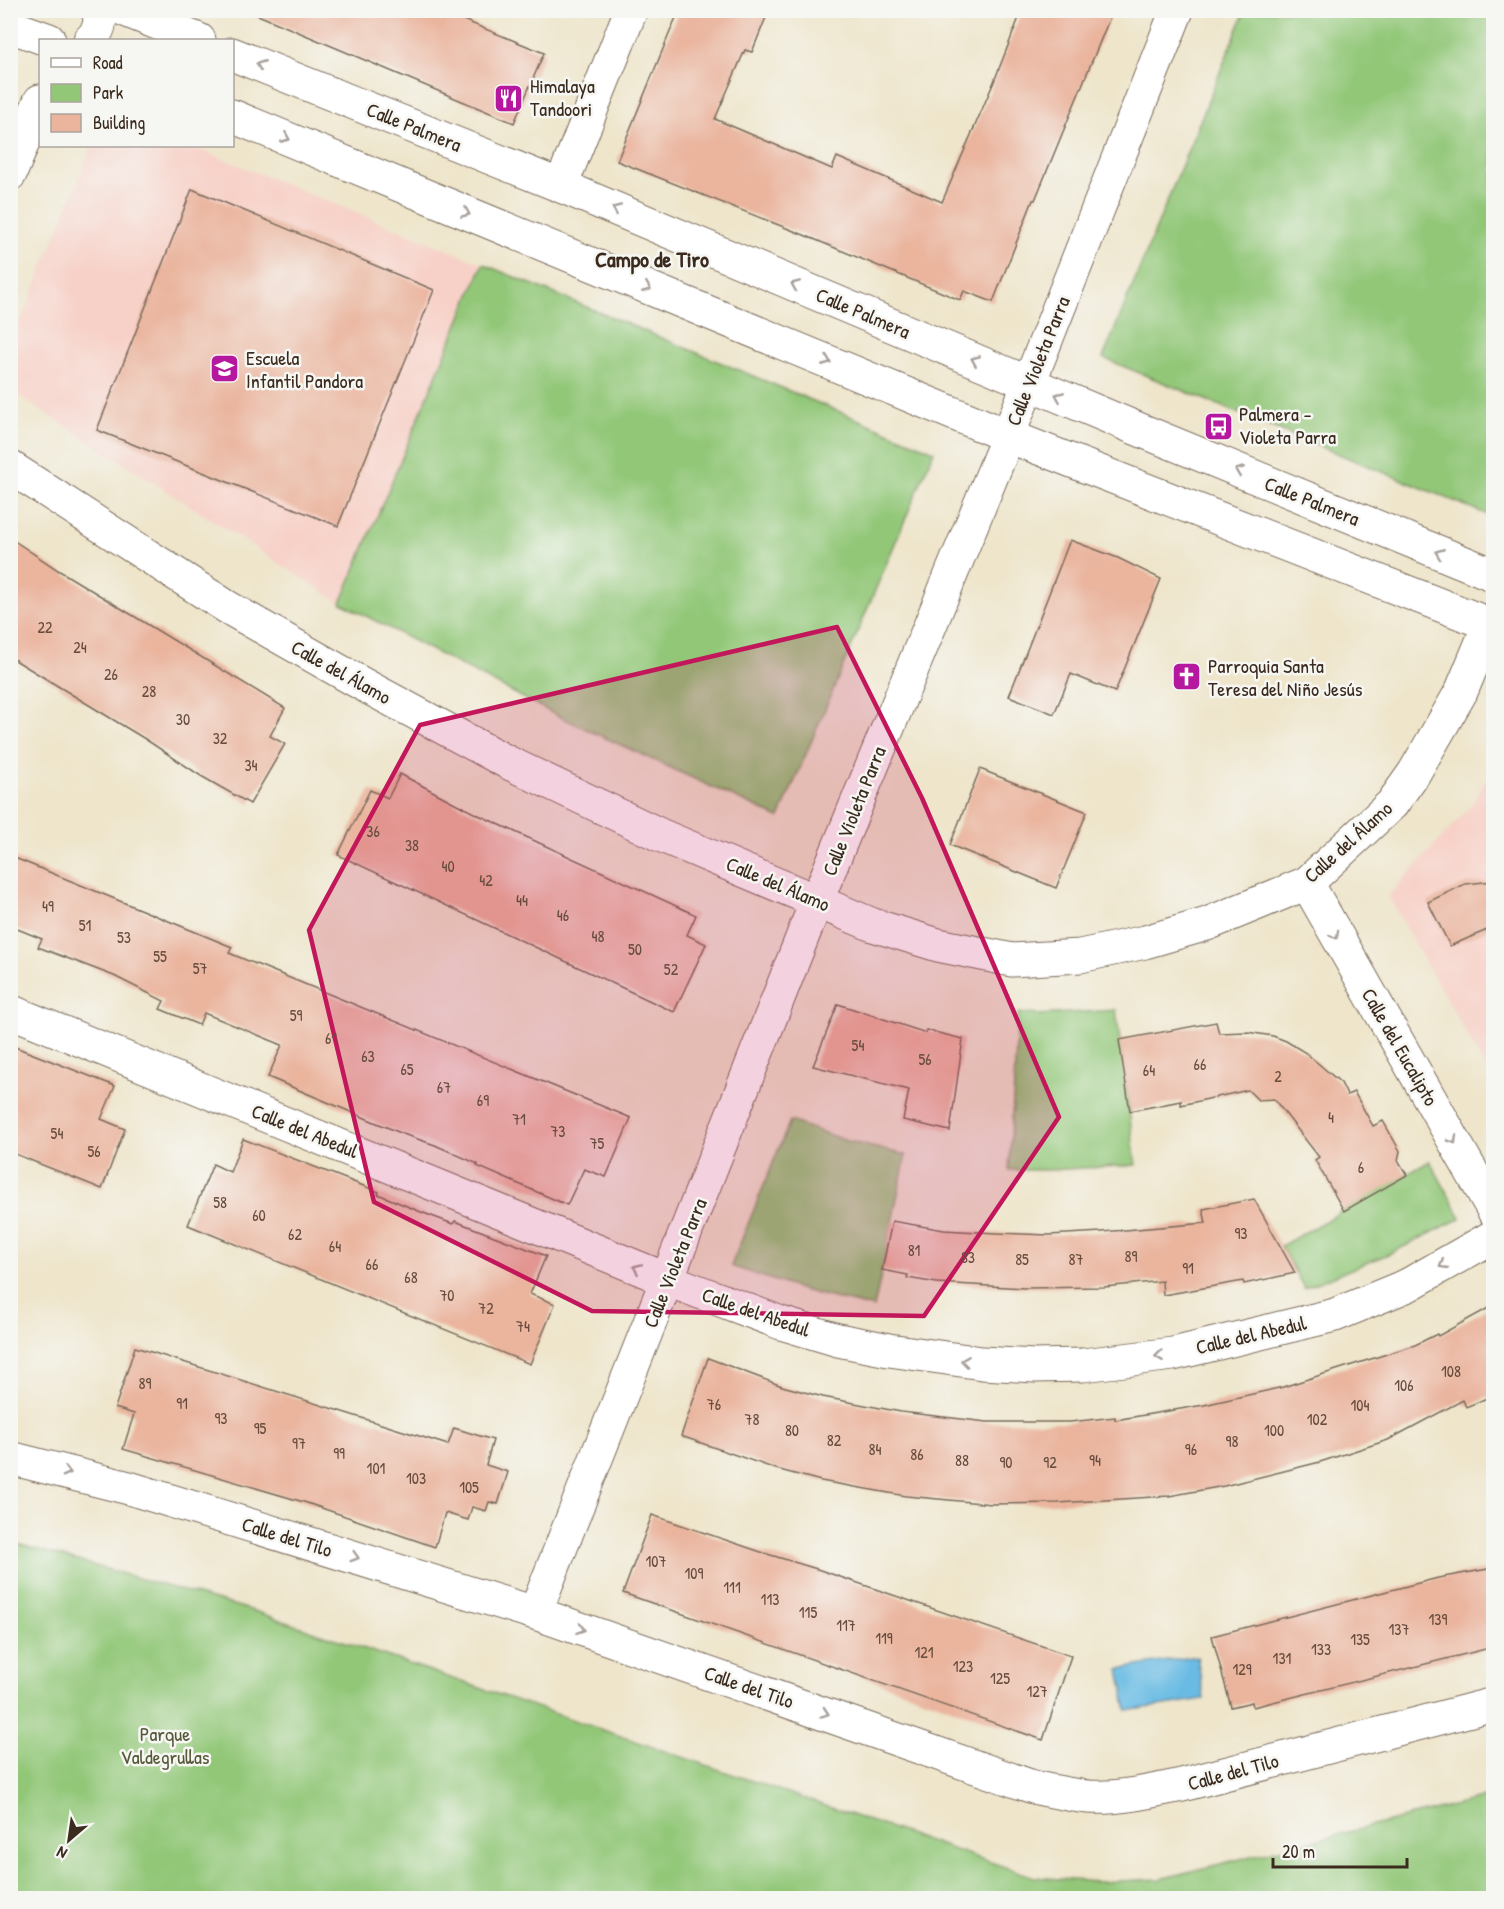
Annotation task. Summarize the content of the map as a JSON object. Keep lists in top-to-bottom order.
{
  "streets": {
    "street": [
      "Calle Palmera",
      "Calle Violeta Parra",
      "Calle del Álamo",
      "Calle del Eucalipto",
      "Calle del Abedul",
      "Calle del Tilo"
    ]
  },
  "crossings": [
    ["Calle Palmera", "Calle Violeta Parra"],
    ["Calle Violeta Parra", "Calle del Álamo"],
    ["Calle Violeta Parra", "Calle del Abedul"],
    ["Calle Violeta Parra", "Calle del Tilo"],
    ["Calle del Álamo", "Calle del Eucalipto"]
  ],
  "one_way": ["Calle del Eucalipto", "Calle del Abedul", "Calle del Tilo"],
  "districts": ["Campo de Tiro"],
  "parks": ["Parque Valdegrullas"],
  "places": {
    "restaurant": ["Himalaya Tandoori"],
    "school or university": ["Escuela Infantil Pandora"],
    "bus stop": ["Palmera - Violeta Parra"],
    "church": ["Parroquia Santa Teresa del Niño Jesús"]
  },
  "house_numbers": [
    "22",
    "24",
    "26",
    "28",
    "30",
    "32",
    "34",
    "36",
    "38",
    "40",
    "42",
    "44",
    "49",
    "46",
    "51",
    "48",
    "53",
    "50",
    "55",
    "57",
    "52",
    "59",
    "61",
    "54",
    "63",
    "56",
    "66",
    "65",
    "64",
    "2",
    "67",
    "69",
    "4",
    "71",
    "73",
    "54",
    "75",
    "56",
    "6",
    "58",
    "60",
    "93",
    "62",
    "64",
    "81",
    "89",
    "83",
    "85",
    "87",
    "66",
    "91",
    "68",
    "70",
    "72",
    "74",
    "108",
    "89",
    "106",
    "91",
    "76",
    "104",
    "93",
    "78",
    "102",
    "95",
    "80",
    "100",
    "82",
    "98",
    "97",
    "84",
    "96",
    "99",
    "86",
    "88",
    "94",
    "90",
    "92",
    "101",
    "103",
    "105",
    "107",
    "109",
    "111",
    "113",
    "115",
    "139",
    "117",
    "137",
    "119",
    "135",
    "133",
    "121",
    "131",
    "123",
    "129",
    "125",
    "127"
  ],
  "legend": ["Road", "Park", "Building"],
  "scale_bar": "20 m",
  "north": "bottom left"
}
